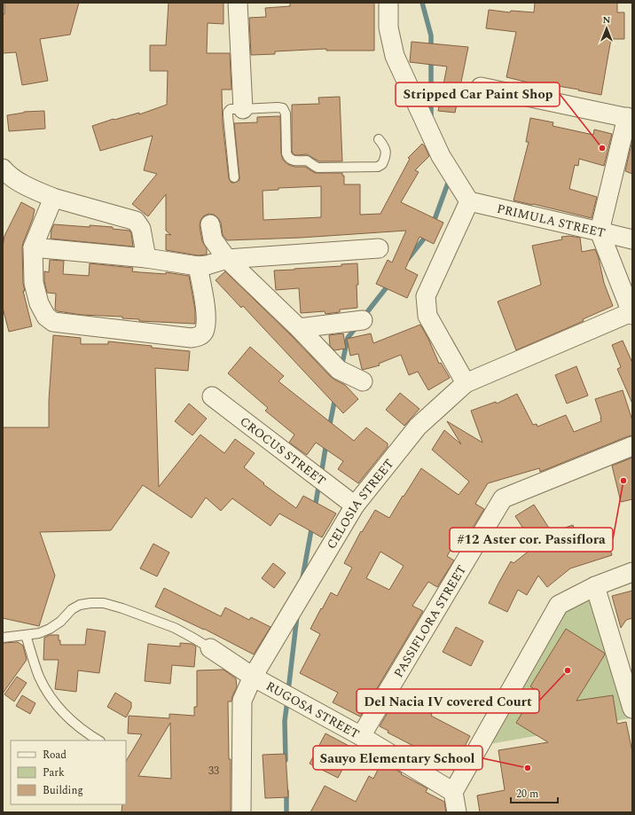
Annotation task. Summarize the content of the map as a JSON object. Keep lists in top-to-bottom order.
{
  "streets": {
    "street": [
      "PRIMULA STREET",
      "CROCUS STREET",
      "CELOSIA STREET",
      "PASSIFLORA STREET",
      "RUGOSA STREET"
    ]
  },
  "crossings": [
    ["CROCUS STREET", "CELOSIA STREET"],
    ["CELOSIA STREET", "RUGOSA STREET"],
    ["PASSIFLORA STREET", "RUGOSA STREET"]
  ],
  "places": [
    "Stripped Car Paint Shop",
    "#12 Aster cor. Passiflora",
    "Del Nacia IV covered Court",
    "Sauyo Elementary School"
  ],
  "house_numbers": ["33"],
  "legend": ["Road", "Park", "Building"],
  "scale_bar": "20 m",
  "north": "top"
}
